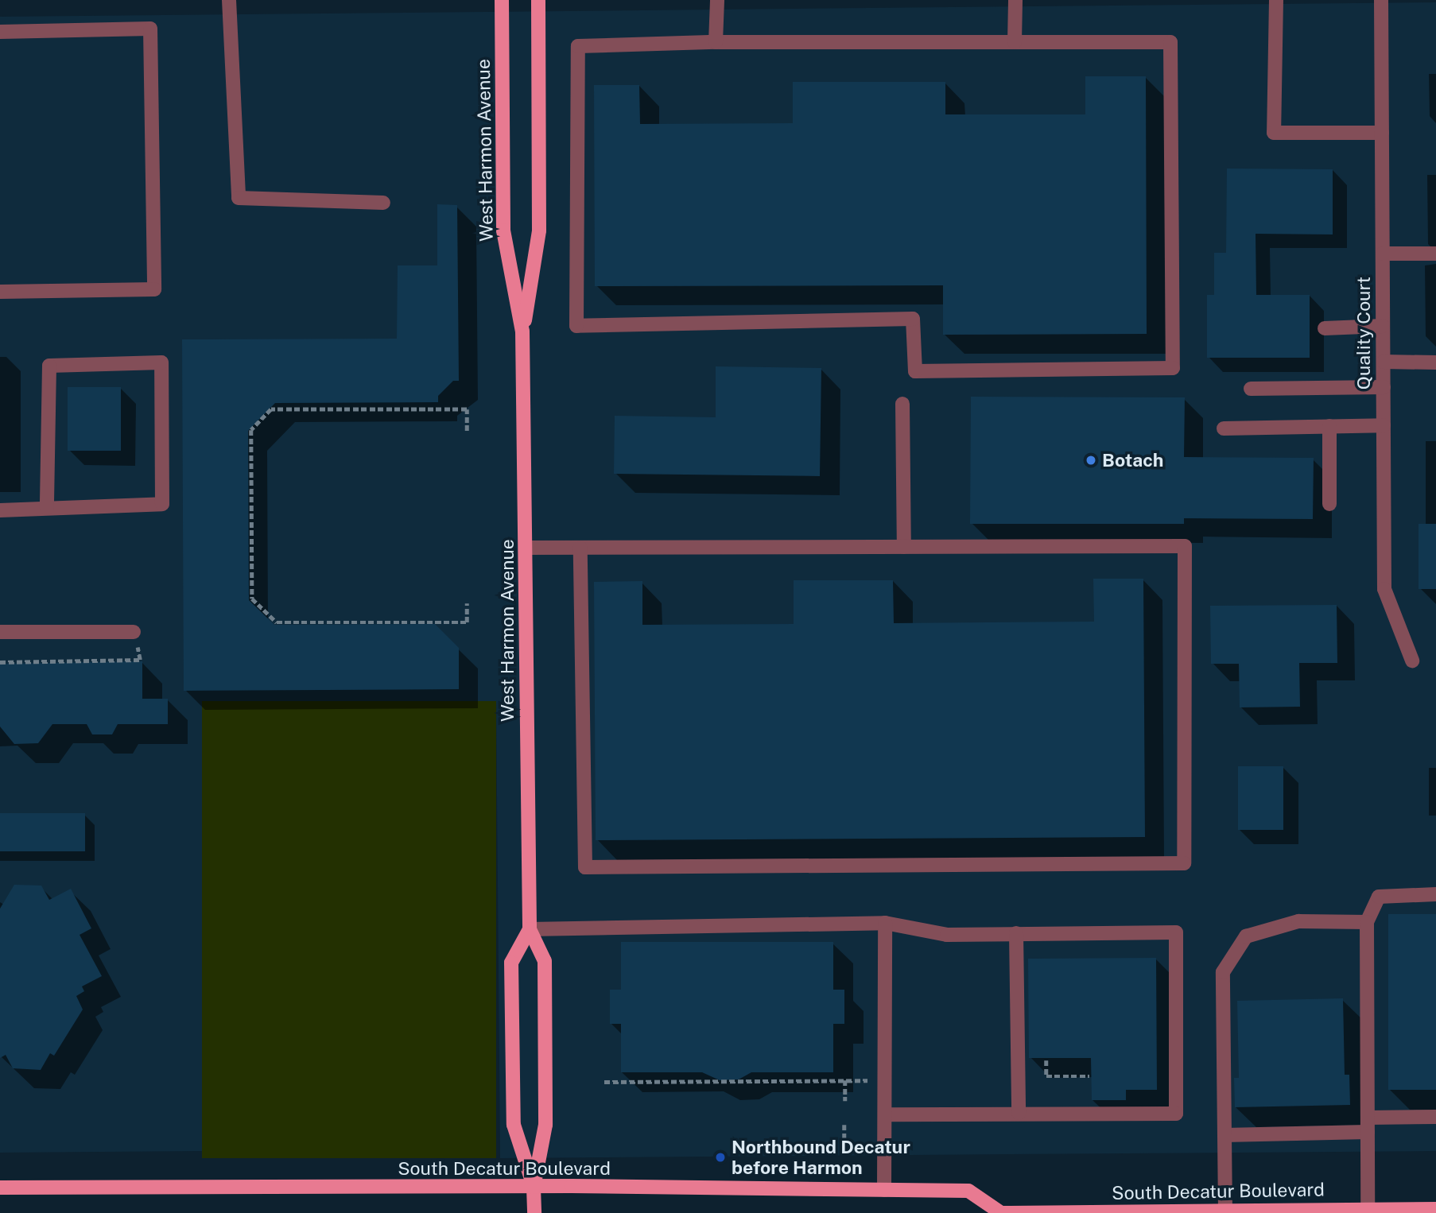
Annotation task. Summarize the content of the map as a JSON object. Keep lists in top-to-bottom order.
{
  "streets": {
    "main road": ["West Harmon Avenue", "South Decatur Boulevard"],
    "street": ["Quality Court"]
  },
  "crossings": [
    ["West Harmon Avenue", "South Decatur Boulevard"]
  ],
  "places": ["Botach", "Northbound Decatur before Harmon"]
}
